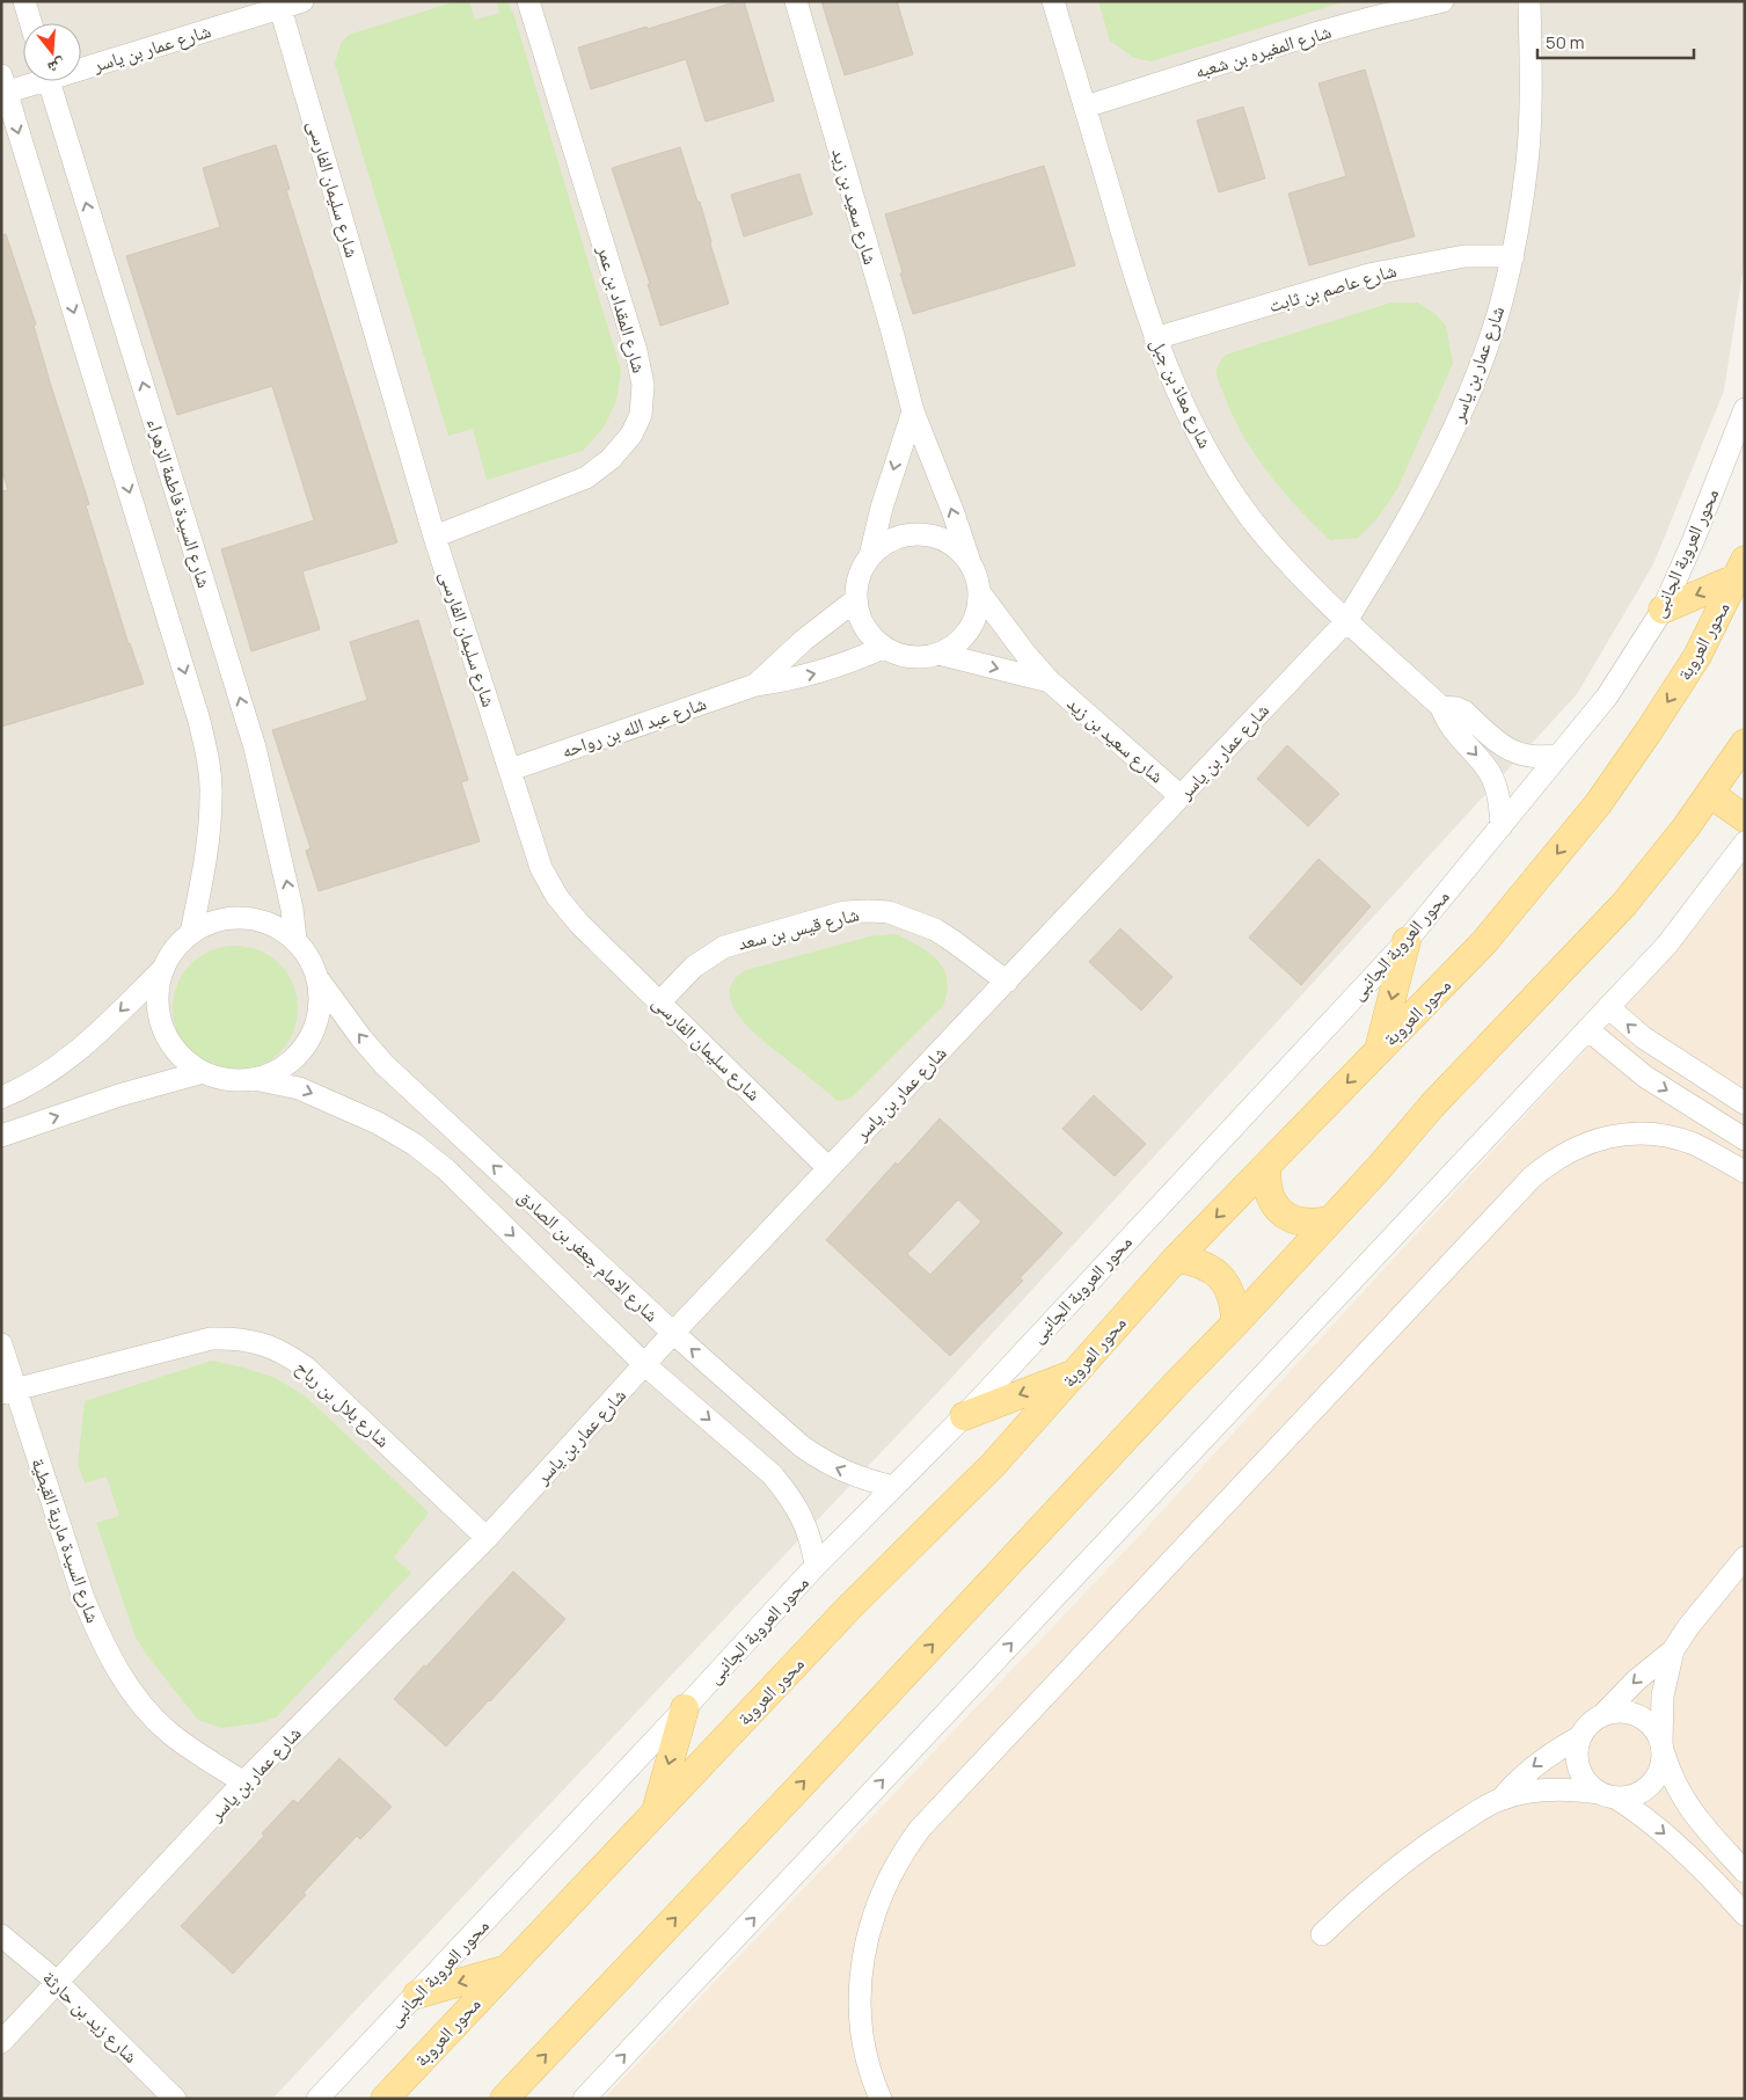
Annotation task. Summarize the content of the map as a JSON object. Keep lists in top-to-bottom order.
{
  "streets": {
    "main road": ["محور العروبة"],
    "street": [
      "شارع عمار بن ياسر",
      "شارع المغيره بن شعبه",
      "شارع سليمان الفارسى",
      "شارع سعيد بن زيد",
      "شارع عاصم بن ثابت",
      "شارع المقداد بن عمر",
      "شارع معاذ بن جبل",
      "شارع السيدة فاطمة الزهراء",
      "محور العروبة الجانبى",
      "شارع عبد الله بن رواحه",
      "شارع قيس بن سعد",
      "شارع الامام جعفر بن الصادق",
      "شارع بلال بن رباح",
      "شارع السيدة مارية القبطية",
      "شارع زيد بن حارثة"
    ]
  },
  "crossings": [
    ["شارع عمار بن ياسر", "شارع سليمان الفارسى"],
    ["شارع عمار بن ياسر", "شارع سعيد بن زيد"],
    ["شارع عمار بن ياسر", "شارع عاصم بن ثابت"],
    ["شارع عمار بن ياسر", "شارع معاذ بن جبل"],
    ["شارع عمار بن ياسر", "شارع قيس بن سعد"],
    ["شارع عمار بن ياسر", "شارع الامام جعفر بن الصادق"],
    ["شارع عمار بن ياسر", "شارع بلال بن رباح"],
    ["شارع عمار بن ياسر", "شارع السيدة مارية القبطية"],
    ["شارع عمار بن ياسر", "شارع زيد بن حارثة"],
    ["شارع المغيره بن شعبه", "شارع معاذ بن جبل"],
    ["شارع سليمان الفارسى", "شارع المقداد بن عمر"],
    ["شارع سليمان الفارسى", "شارع عبد الله بن رواحه"],
    ["شارع سليمان الفارسى", "شارع قيس بن سعد"],
    ["شارع سعيد بن زيد", "شارع عبد الله بن رواحه"],
    ["شارع عاصم بن ثابت", "شارع معاذ بن جبل"],
    ["شارع معاذ بن جبل", "محور العروبة الجانبى"],
    ["شارع السيدة فاطمة الزهراء", "شارع الامام جعفر بن الصادق"],
    ["محور العروبة الجانبى", "شارع الامام جعفر بن الصادق"],
    ["شارع بلال بن رباح", "شارع السيدة مارية القبطية"]
  ],
  "scale_bar": "50 m",
  "north": "bottom"
}
